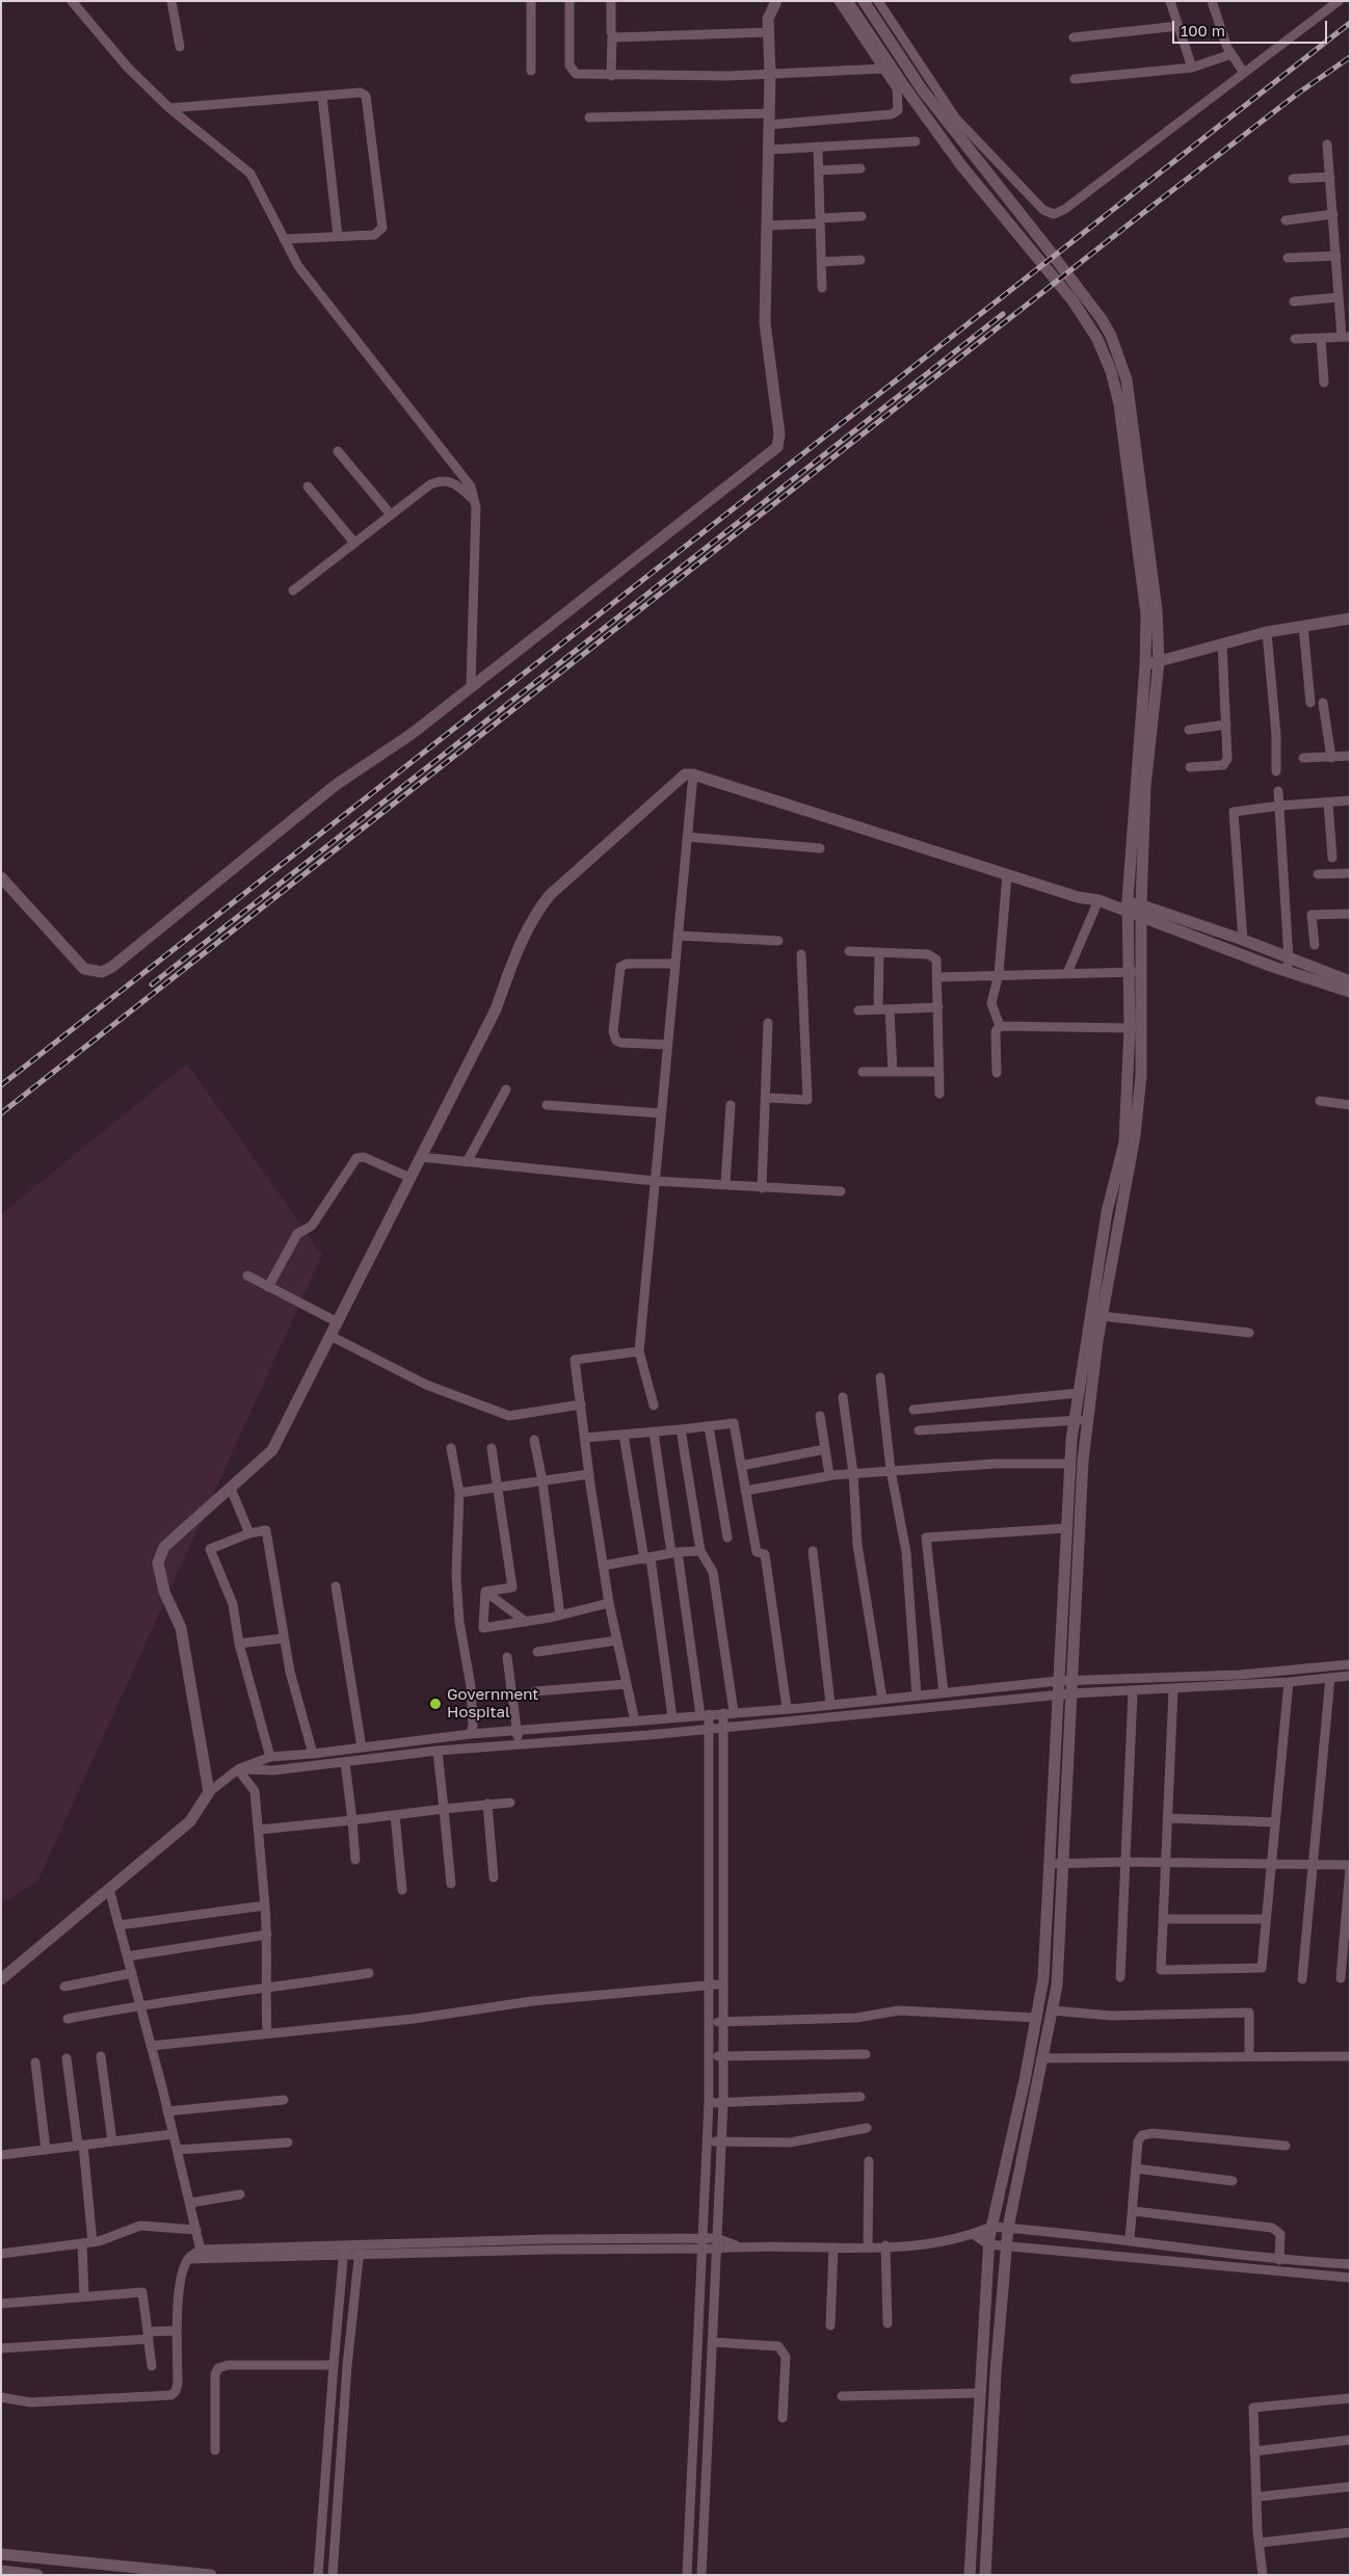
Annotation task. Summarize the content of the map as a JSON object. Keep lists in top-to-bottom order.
{
  "places": ["Government Hospital"],
  "scale_bar": "100 m"
}
